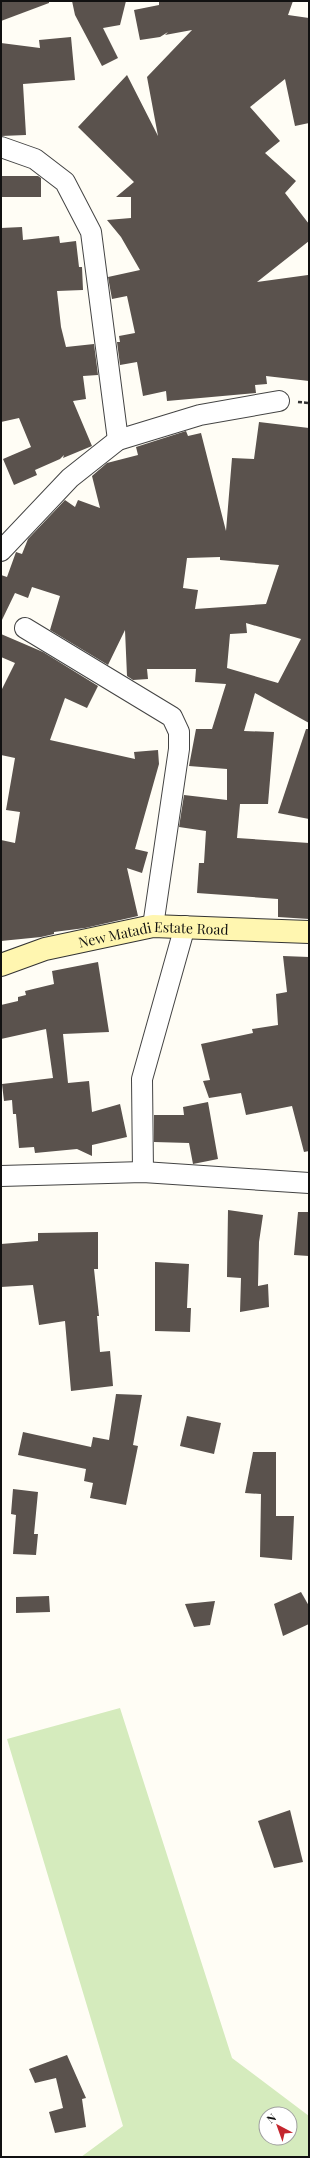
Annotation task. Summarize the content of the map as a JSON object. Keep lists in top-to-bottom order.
{
  "streets": {
    "street": ["New Matadi Estate Road"]
  },
  "north": "top left"
}
